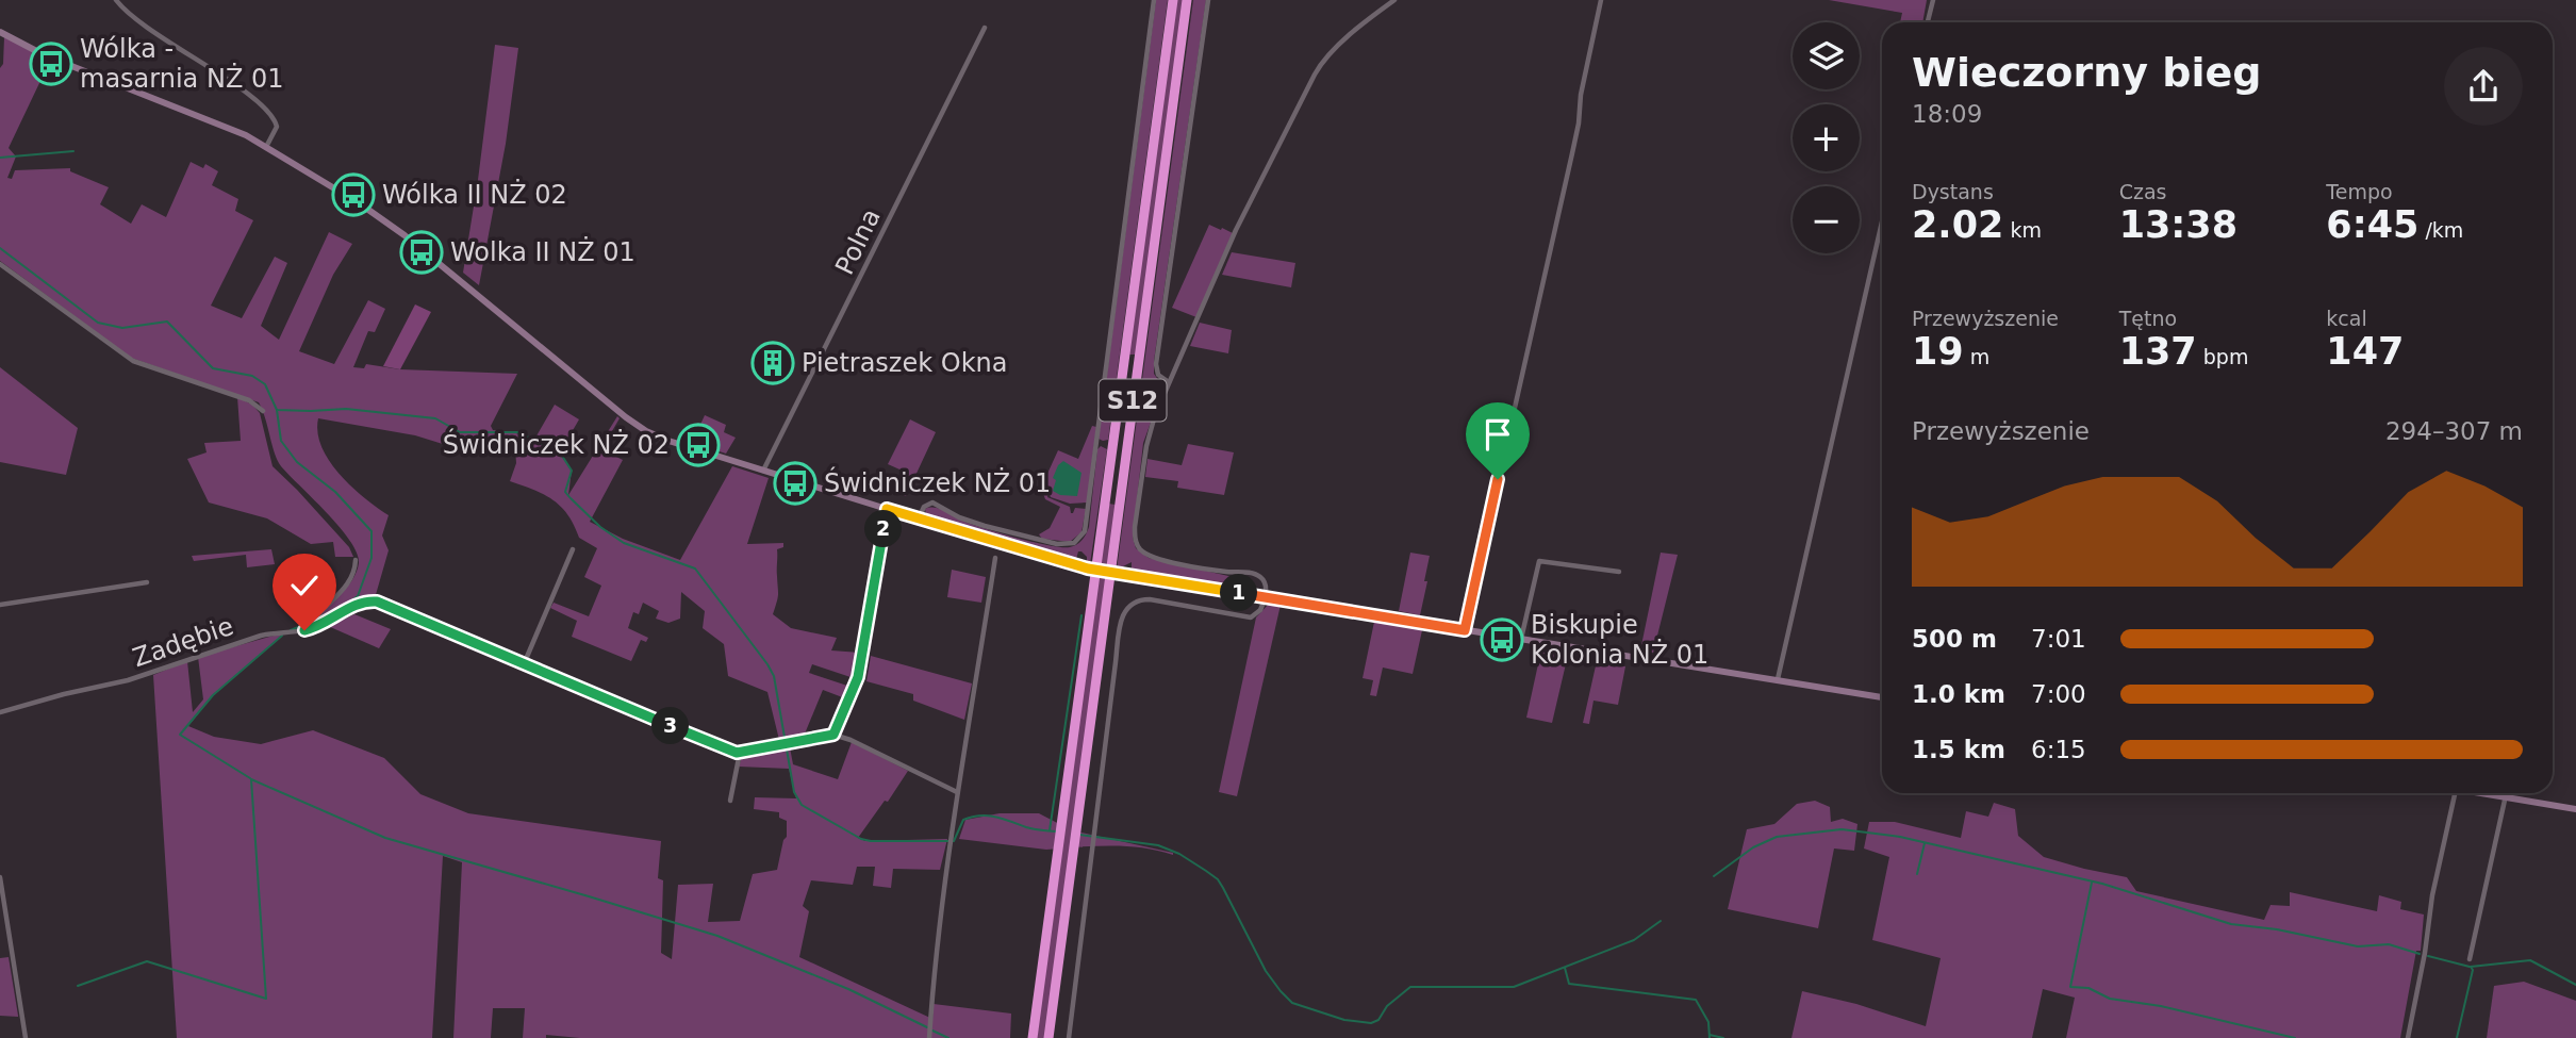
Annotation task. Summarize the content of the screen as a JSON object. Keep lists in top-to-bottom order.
{
  "streets": {
    "highway": ["S12"],
    "street": ["Polna", "Zadębie"]
  },
  "places": {
    "bus stop": [
      "Wólka - masarnia NŻ 01",
      "Wólka II NŻ 02",
      "Wolka II NŻ 01",
      "Świdniczek NŻ 02",
      "Świdniczek NŻ 01",
      "Biskupie Kolonia NŻ 01"
    ],
    "building": ["Pietraszek Okna"]
  },
  "page": {
    "map_buttons": ["+", "−"],
    "heading": ["Wieczorny bieg", "18:09"],
    "stats": [
      ["Dystans", "2.02 km"],
      ["Czas", "13:38"],
      ["Tempo", "6:45 /km"],
      ["Przewyższenie", "19 m"],
      ["Tętno", "137 bpm"],
      ["kcal", "147"]
    ],
    "chart": ["Przewyższenie", "294–307 m"],
    "pins": ["2", "1", "3"],
    "list": [
      {
        "name": "500 m",
        "note": "7:01"
      },
      {
        "name": "1.0 km",
        "note": "7:00"
      },
      {
        "name": "1.5 km",
        "note": "6:15"
      }
    ]
  }
}
